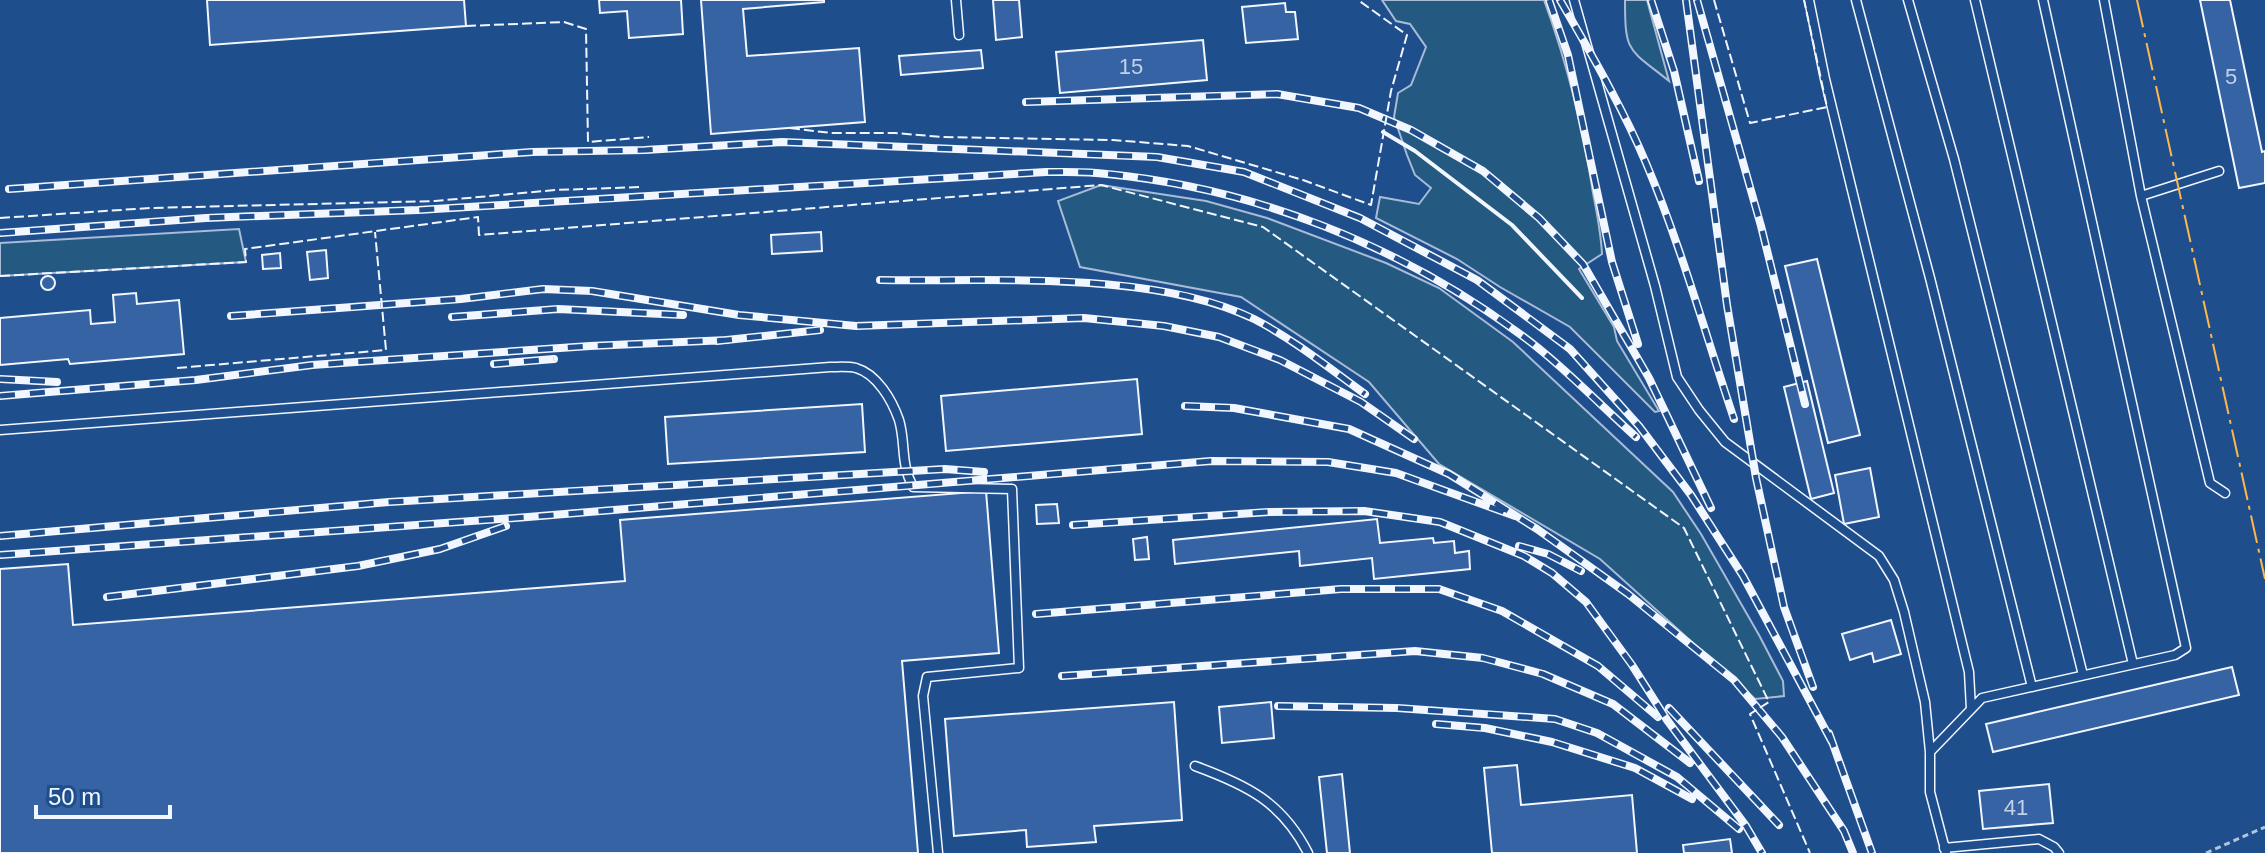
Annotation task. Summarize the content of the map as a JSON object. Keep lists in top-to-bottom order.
{
  "house_numbers": ["15", "5", "41"],
  "scale_bar": "50 m"
}
